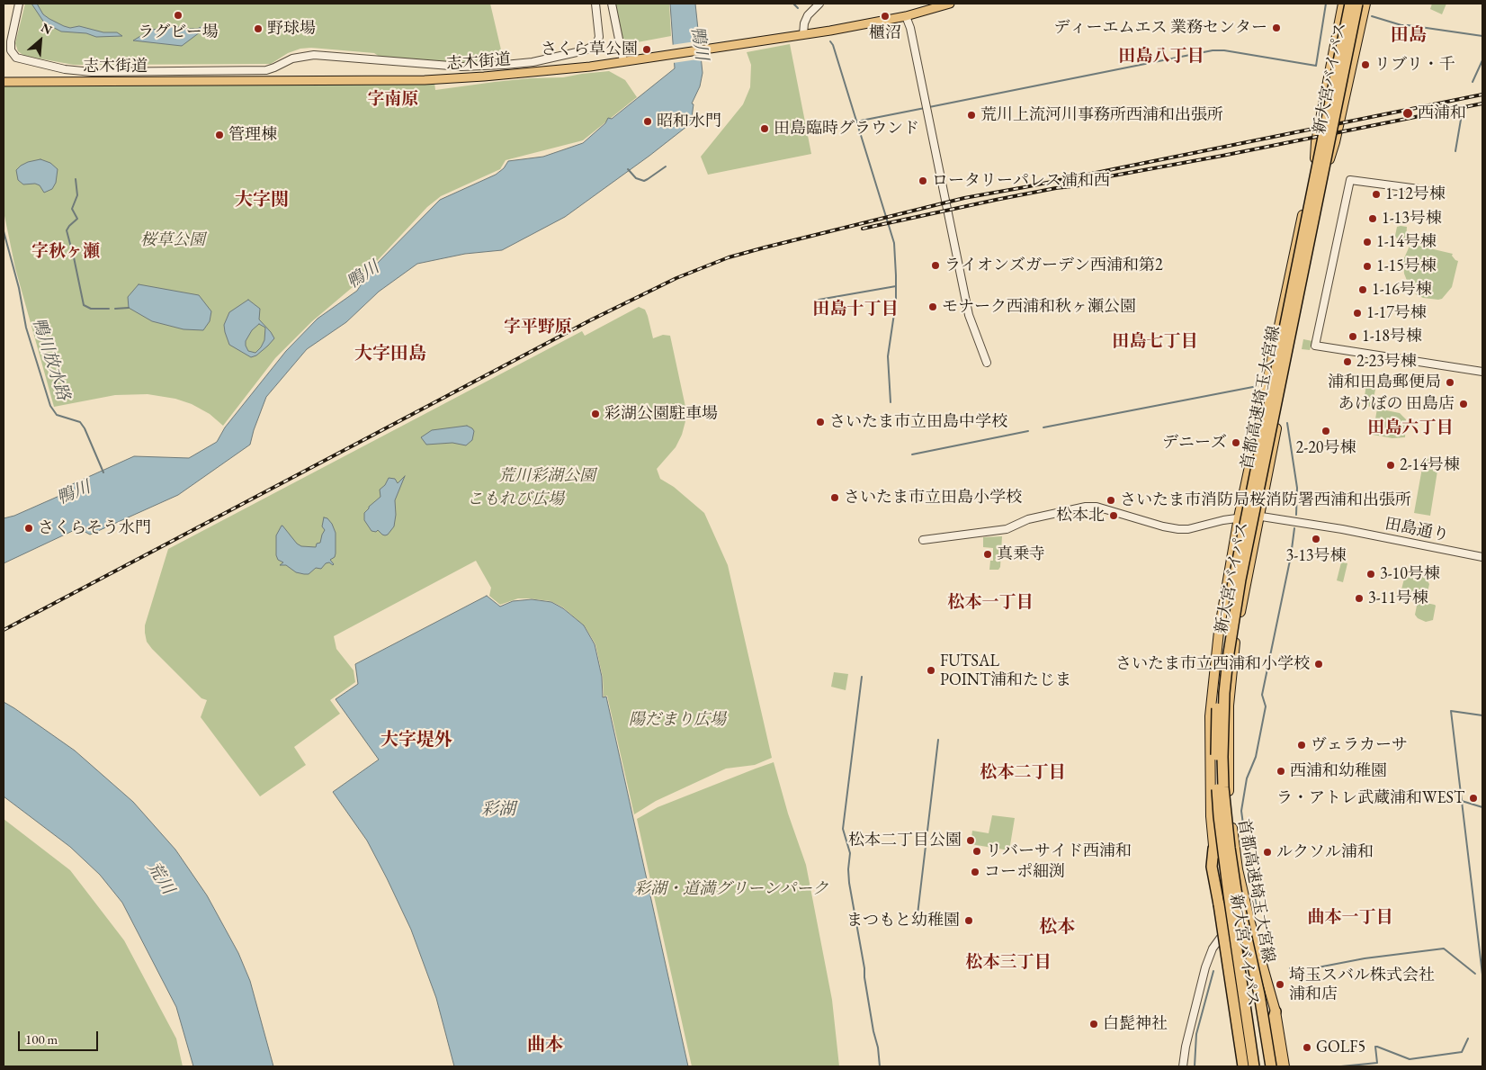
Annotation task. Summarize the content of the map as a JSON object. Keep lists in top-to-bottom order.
{
  "streets": {
    "highway": ["新大宮バイパス", "首都高速埼玉大宮線"],
    "main road": ["志木街道"],
    "street": ["田島通り"]
  },
  "crossings": [
    ["新大宮バイパス", "首都高速埼玉大宮線"],
    ["新大宮バイパス", "田島通り"]
  ],
  "districts": [
    "田島",
    "田島八丁目",
    "字南原",
    "大字関",
    "字秋ヶ瀬",
    "田島十丁目",
    "字平野原",
    "田島七丁目",
    "大字田島",
    "田島六丁目",
    "松本一丁目",
    "大字堤外",
    "松本二丁目",
    "曲本一丁目",
    "松本",
    "松本三丁目",
    "曲本"
  ],
  "water": [
    "鴨川",
    "鴨川放水路",
    "彩湖",
    "荒川"
  ],
  "parks": [
    "桜草公園",
    "荒川彩湖公園",
    "こもれび広場",
    "陽だまり広場",
    "彩湖・道満グリーンパーク"
  ],
  "places": [
    "ラグビー場",
    "櫃沼",
    "ディーエムエス 業務センター",
    "野球場",
    "さくら草公園",
    "リブリ・千",
    "西浦和",
    "荒川上流河川事務所西浦和出張所",
    "昭和水門",
    "田島臨時グラウンド",
    "管理棟",
    "ロータリーパレス浦和西",
    "1-12号棟",
    "1-13号棟",
    "1-14号棟",
    "ライオンズガーデン西浦和第2",
    "1-15号棟",
    "1-16号棟",
    "モナーク西浦和秋ヶ瀬公園",
    "1-17号棟",
    "1-18号棟",
    "2-23号棟",
    "浦和田島郵便局",
    "あけぼの 田島店",
    "彩湖公園駐車場",
    "さいたま市立田島中学校",
    "2-20号棟",
    "デニーズ",
    "2-14号棟",
    "さいたま市立田島小学校",
    "さいたま市消防局桜消防署西浦和出張所",
    "松本北",
    "さくらそう水門",
    "3-13号棟",
    "真乗寺",
    "3-10号棟",
    "3-11号棟",
    "さいたま市立西浦和小学校",
    "FUTSAL POINT浦和たじま",
    "ヴェラカーサ",
    "西浦和幼稚園",
    "ラ・アトレ武蔵浦和WEST",
    "松本二丁目公園",
    "リバーサイド西浦和",
    "ルクソル浦和",
    "コーポ細渕",
    "まつもと幼稚園",
    "埼玉スバル株式会社 浦和店",
    "白髭神社",
    "GOLF5"
  ],
  "scale_bar": "100 m",
  "north": "top right"
}
